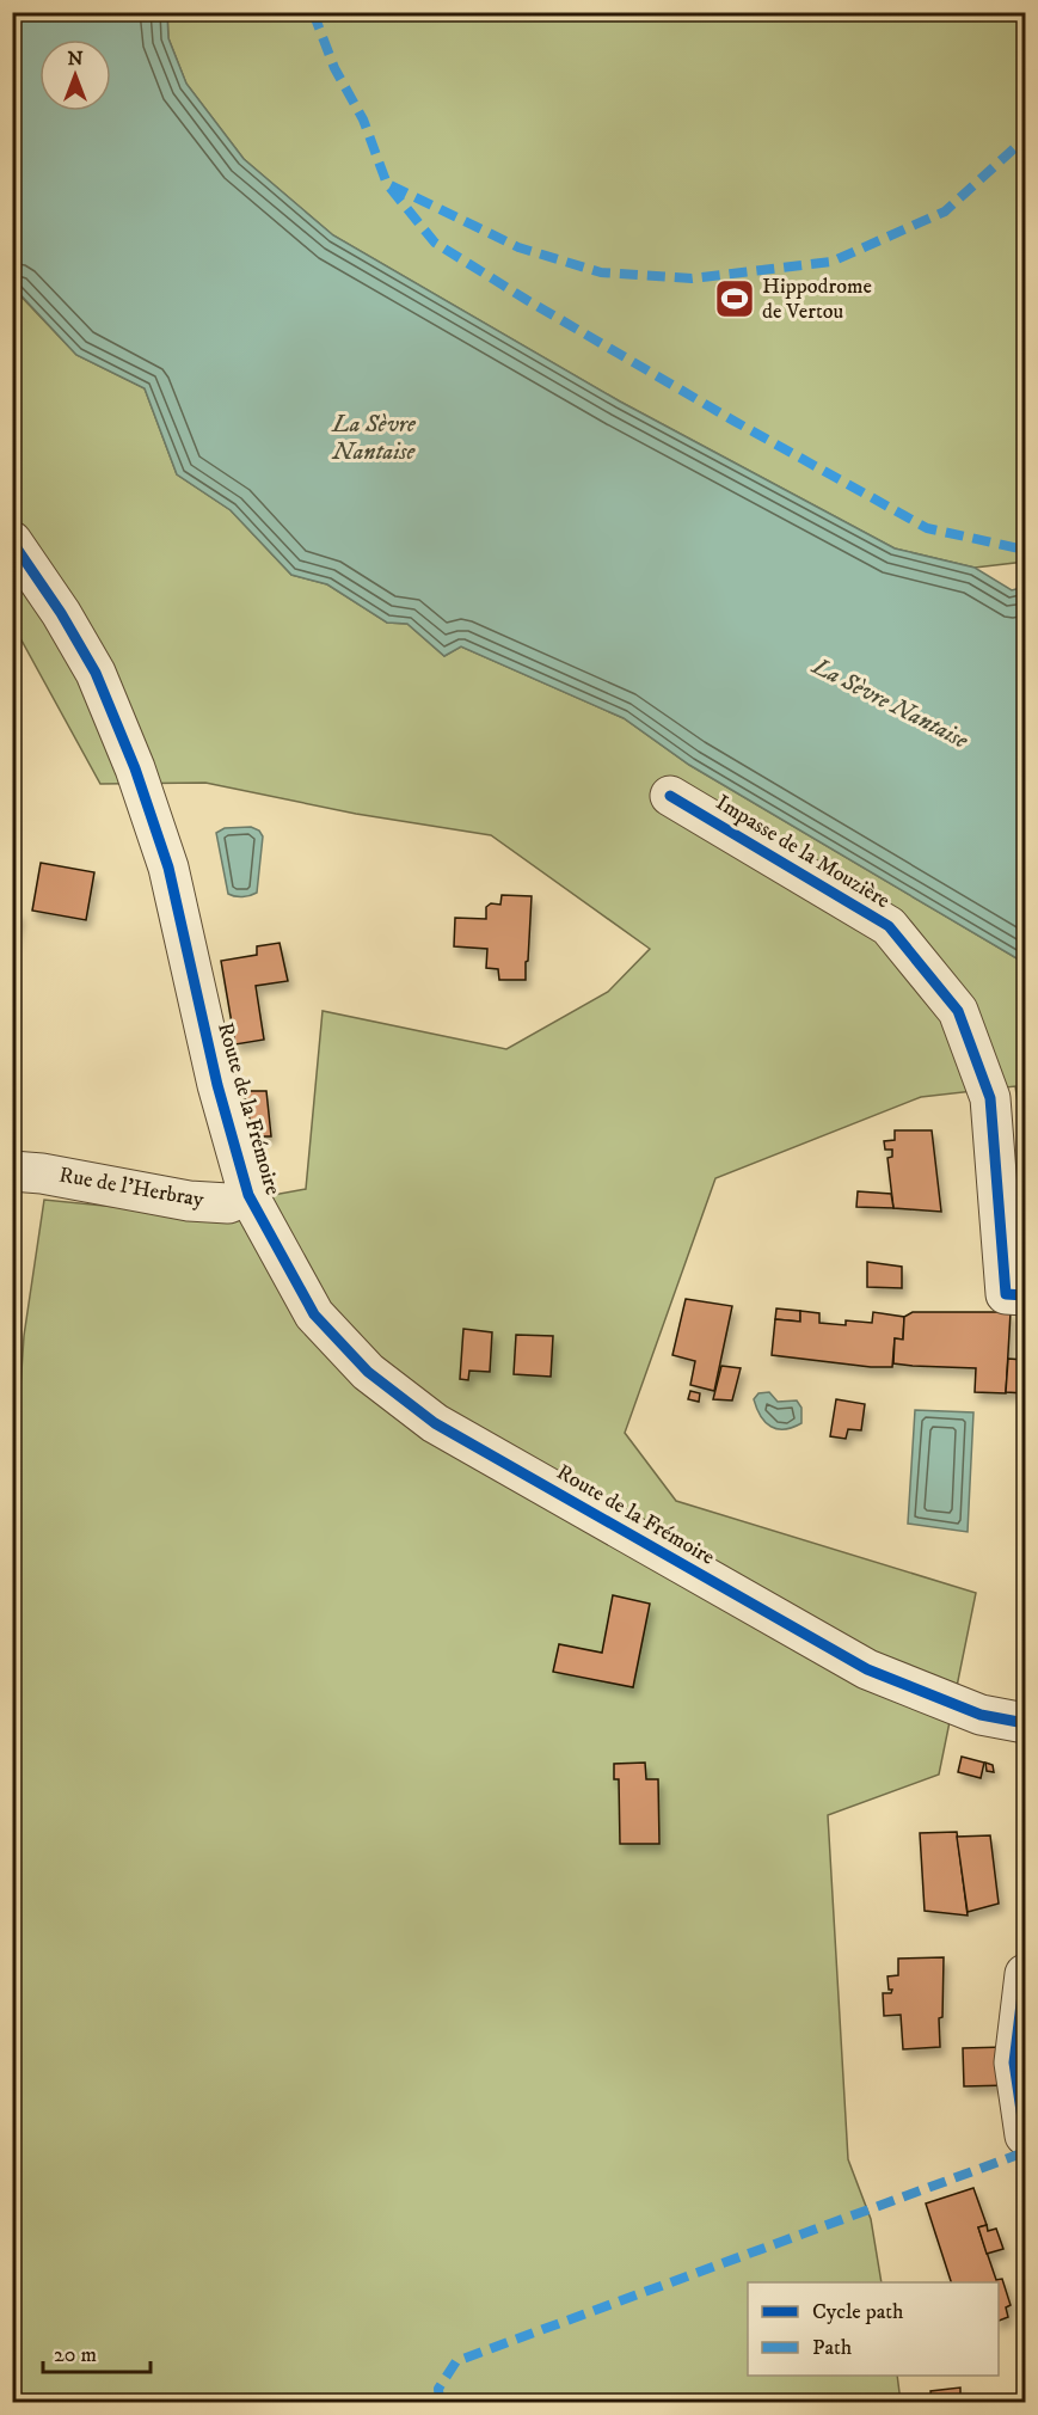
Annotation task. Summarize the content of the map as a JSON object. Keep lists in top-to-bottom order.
{
  "streets": {
    "street": ["Impasse de la Mouzière", "Route de la Frémoire", "Rue de l'Herbray"]
  },
  "crossings": [
    ["Route de la Frémoire", "Rue de l'Herbray"]
  ],
  "water": ["La Sèvre Nantaise"],
  "places": {
    "sports": ["Hippodrome de Vertou"]
  },
  "legend": ["Cycle path", "Path"],
  "scale_bar": "20 m",
  "north": "top"
}
